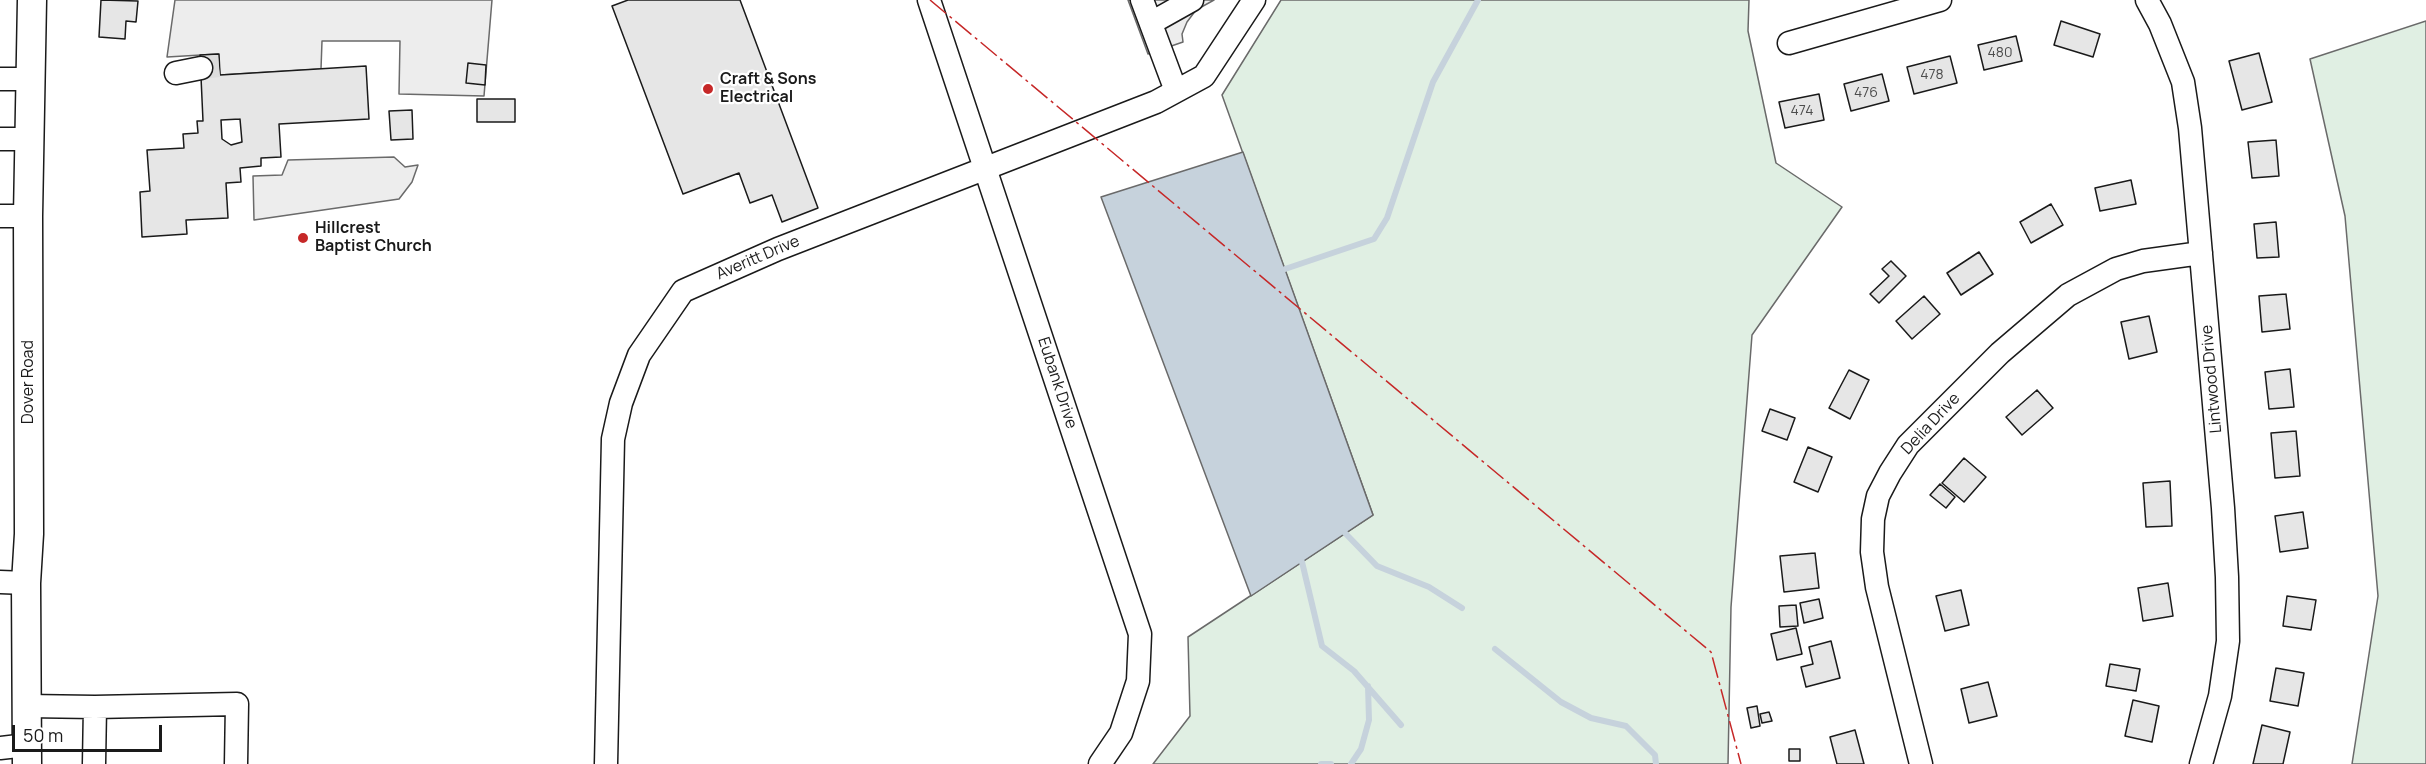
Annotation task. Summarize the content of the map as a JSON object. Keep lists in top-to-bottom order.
{
  "streets": {
    "main road": ["Dover Road"],
    "street": [
      "Averitt Drive",
      "Lintwood Drive",
      "Eubank Drive",
      "Delia Drive"
    ]
  },
  "crossings": [
    ["Averitt Drive", "Eubank Drive"],
    ["Lintwood Drive", "Delia Drive"]
  ],
  "places": ["Craft & Sons Electrical", "Hillcrest Baptist Church"],
  "house_numbers": [
    "480",
    "478",
    "476",
    "474"
  ],
  "scale_bar": "50 m"
}
